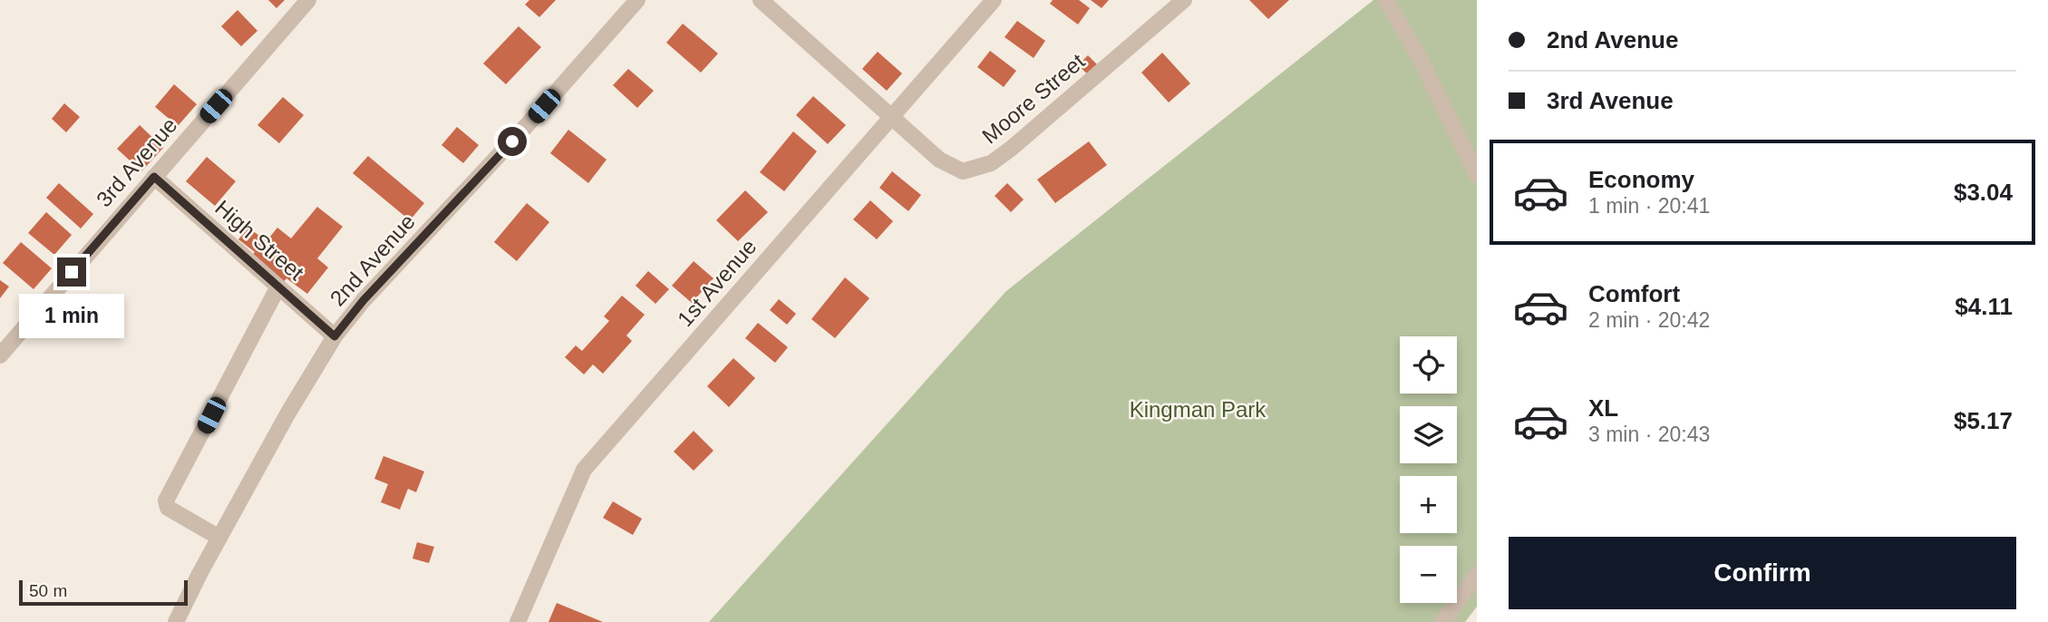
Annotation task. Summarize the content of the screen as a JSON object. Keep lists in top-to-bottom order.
{
  "streets": {
    "street": [
      "Moore Street",
      "3rd Avenue",
      "High Street",
      "2nd Avenue",
      "1st Avenue"
    ]
  },
  "crossings": [
    ["Moore Street", "1st Avenue"],
    ["3rd Avenue", "High Street"],
    ["High Street", "2nd Avenue"]
  ],
  "parks": ["Kingman Park"],
  "scale_bar": "50 m",
  "page": {
    "banner": ["2nd Avenue", "3rd Avenue"],
    "list": [
      {
        "name": "Economy",
        "note": "1 min · 20:41",
        "value": "$3.04"
      },
      {
        "name": "Comfort",
        "note": "2 min · 20:42",
        "value": "$4.11"
      },
      {
        "name": "XL",
        "note": "3 min · 20:43",
        "value": "$5.17"
      }
    ],
    "bubble": "1 min",
    "map_buttons": ["+", "−"],
    "buttons": "Confirm",
    "scale": "50 m"
  }
}
